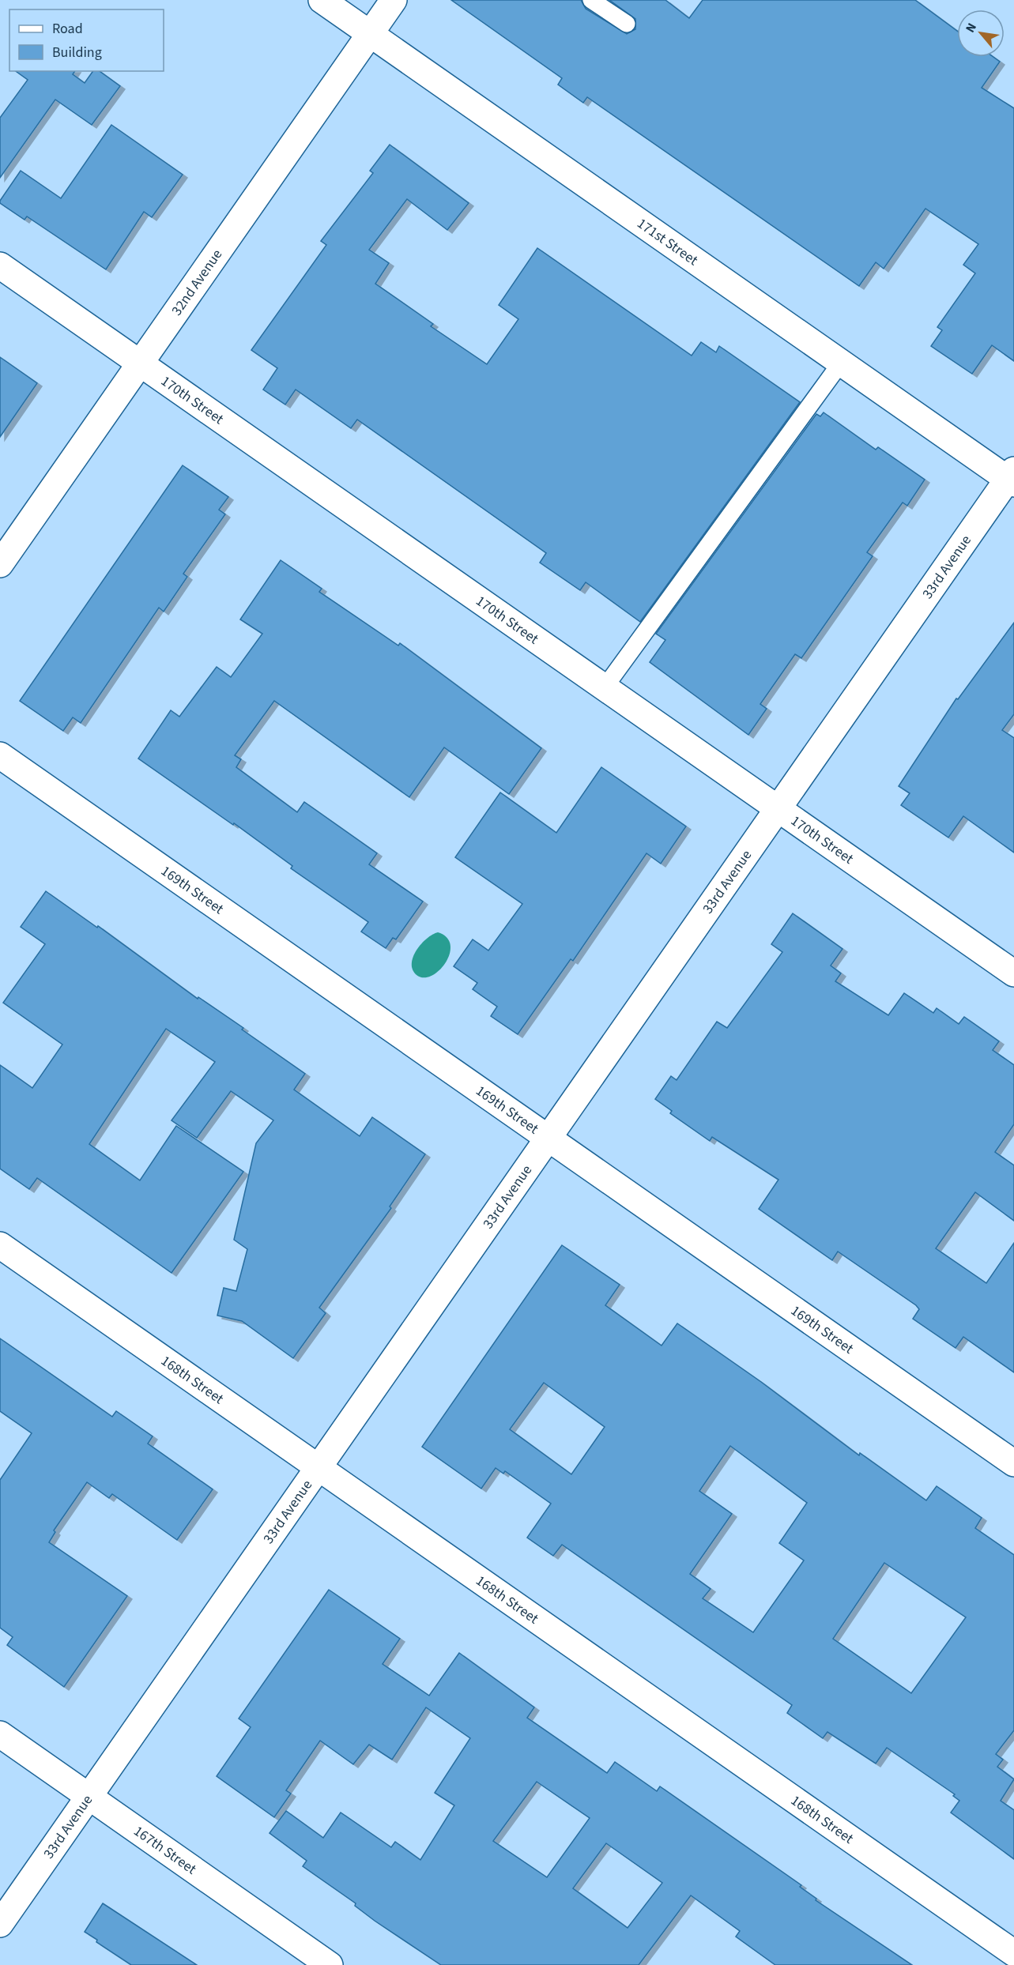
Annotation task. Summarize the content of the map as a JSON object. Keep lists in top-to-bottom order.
{
  "streets": {
    "street": [
      "171st Street",
      "32nd Avenue",
      "170th Street",
      "33rd Avenue",
      "169th Street",
      "168th Street",
      "167th Street"
    ]
  },
  "crossings": [
    ["171st Street", "32nd Avenue"],
    ["171st Street", "33rd Avenue"],
    ["32nd Avenue", "170th Street"],
    ["170th Street", "33rd Avenue"],
    ["33rd Avenue", "169th Street"],
    ["33rd Avenue", "168th Street"],
    ["33rd Avenue", "167th Street"]
  ],
  "legend": ["Road", "Building"],
  "north": "top left"
}
